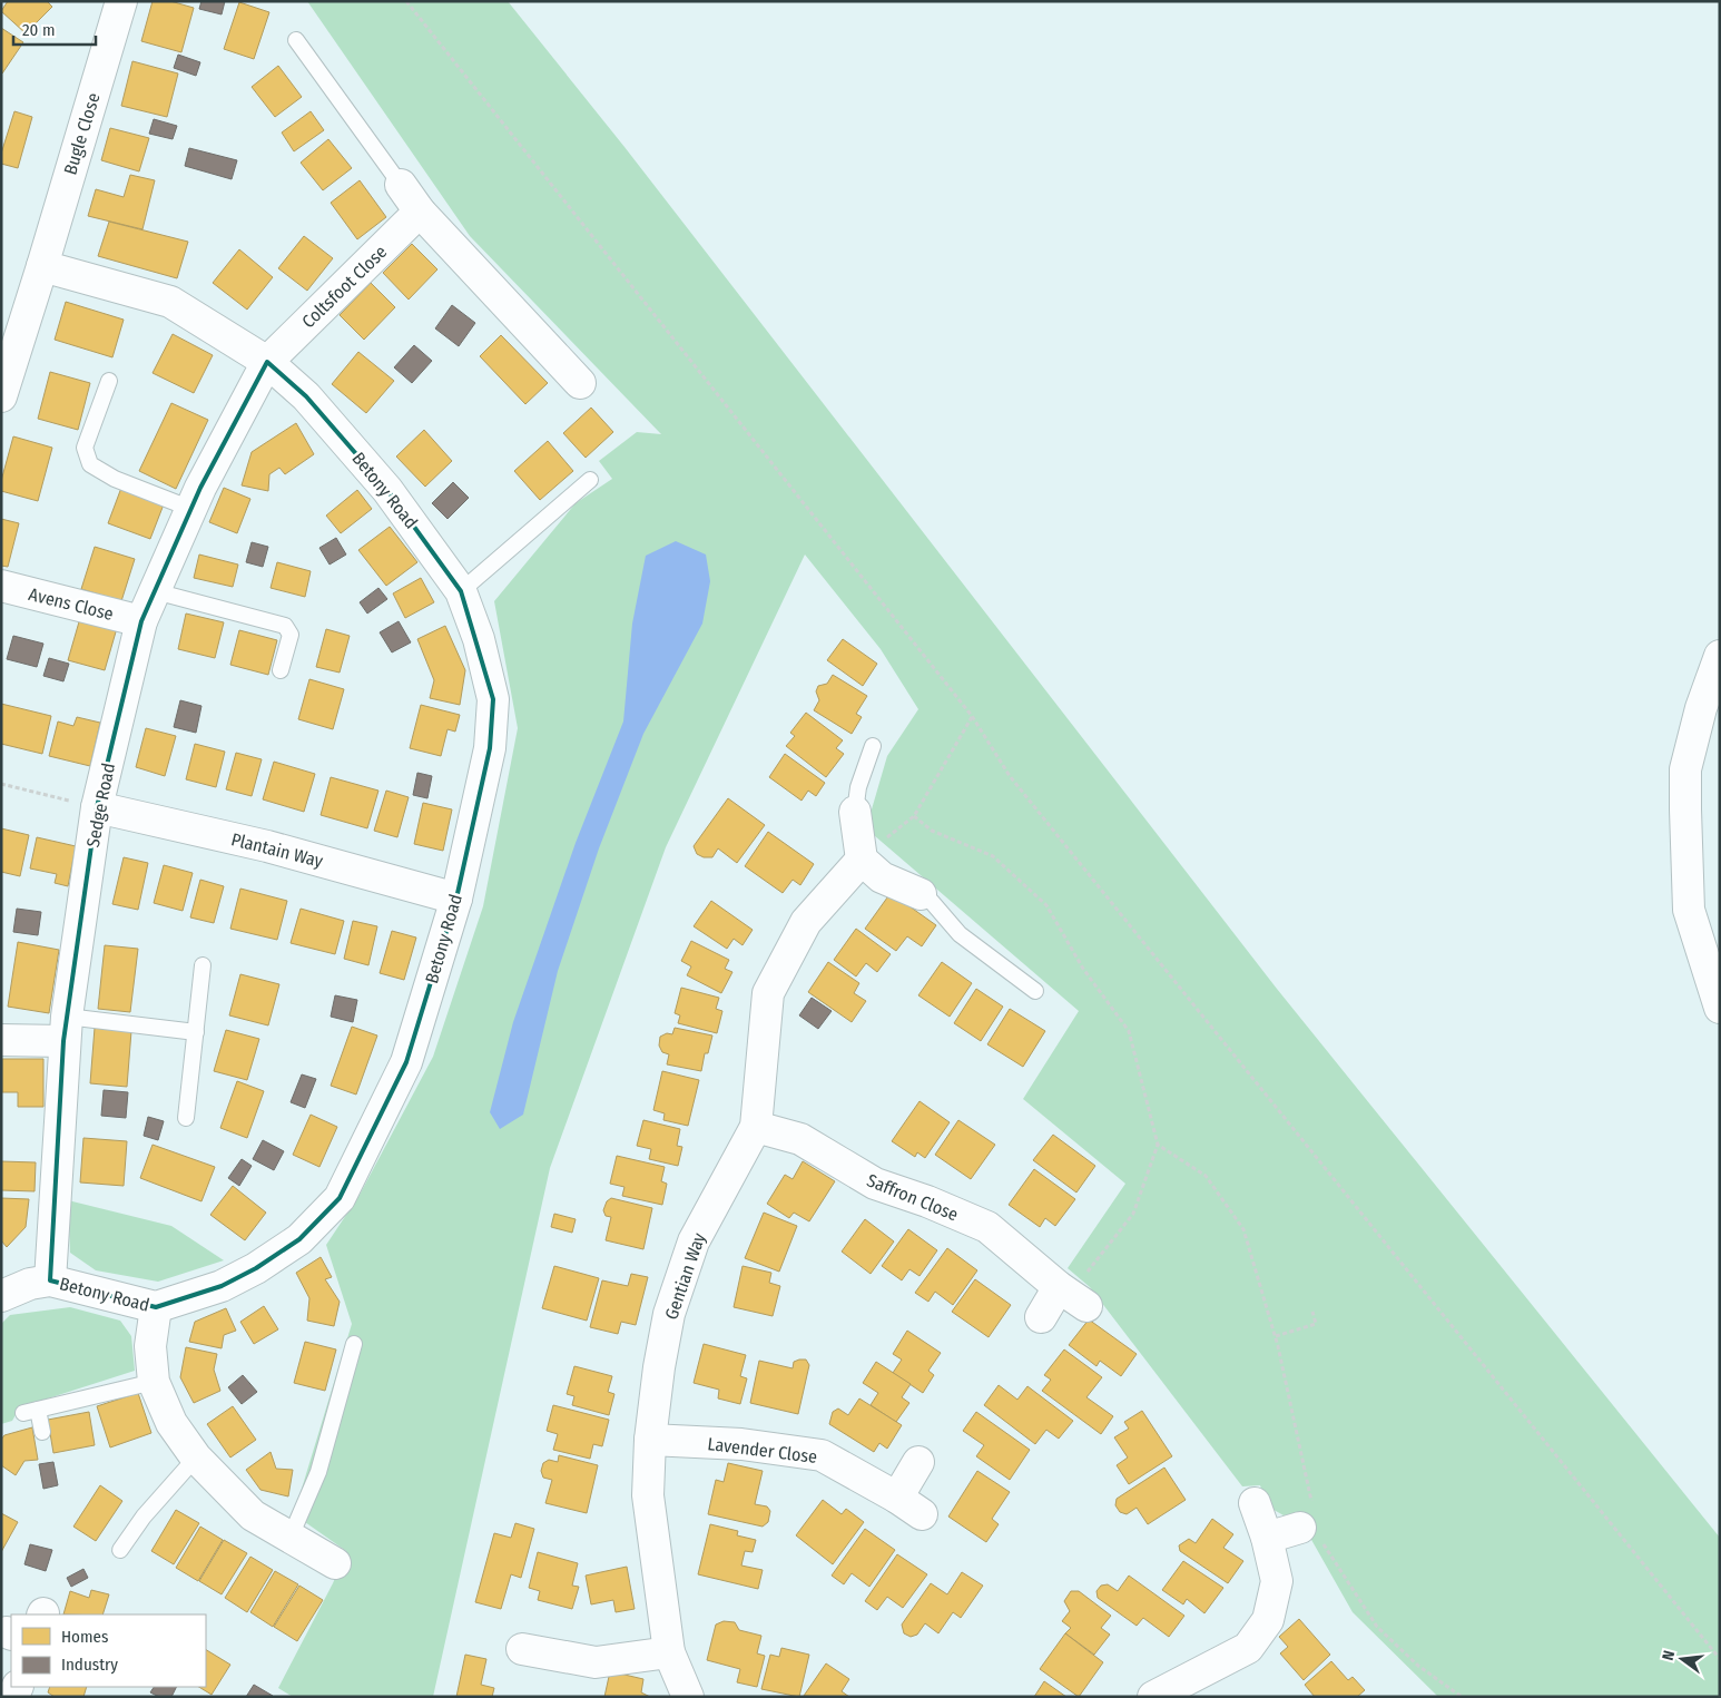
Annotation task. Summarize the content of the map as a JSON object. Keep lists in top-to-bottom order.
{
  "streets": {
    "street": [
      "Bugle Close",
      "Coltsfoot Close",
      "Betony Road",
      "Avens Close",
      "Sedge Road",
      "Plantain Way",
      "Saffron Close",
      "Gentian Way",
      "Lavender Close"
    ]
  },
  "crossings": [
    ["Coltsfoot Close", "Betony Road"],
    ["Coltsfoot Close", "Sedge Road"],
    ["Betony Road", "Sedge Road"],
    ["Betony Road", "Plantain Way"],
    ["Avens Close", "Sedge Road"],
    ["Sedge Road", "Plantain Way"],
    ["Saffron Close", "Gentian Way"],
    ["Gentian Way", "Lavender Close"]
  ],
  "legend": ["Homes", "Industry"],
  "scale_bar": "20 m",
  "north": "left"
}
